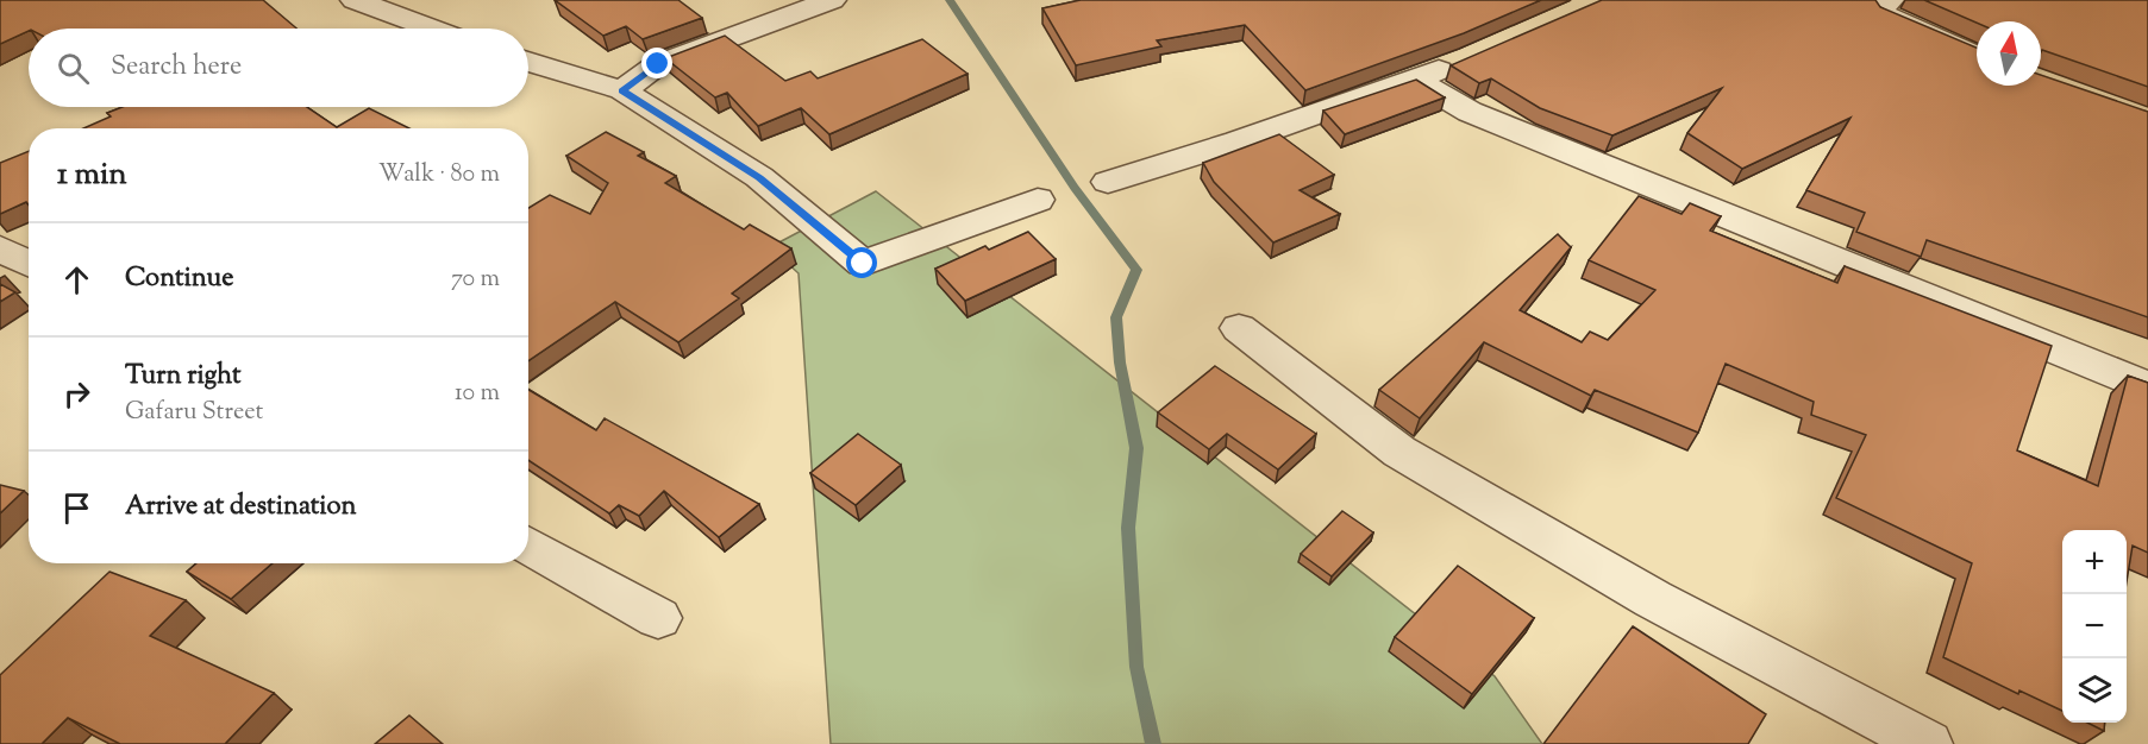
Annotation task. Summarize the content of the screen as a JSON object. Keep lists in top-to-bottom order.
{
  "north": "top",
  "page": {
    "search": "Search here",
    "heading": ["1 min", "Walk · 80 m"],
    "list": [
      ["Continue", "70 m"],
      ["Turn right", "Gafaru Street", "10 m"],
      "Arrive at destination"
    ],
    "map_buttons": ["+", "−"]
  }
}
